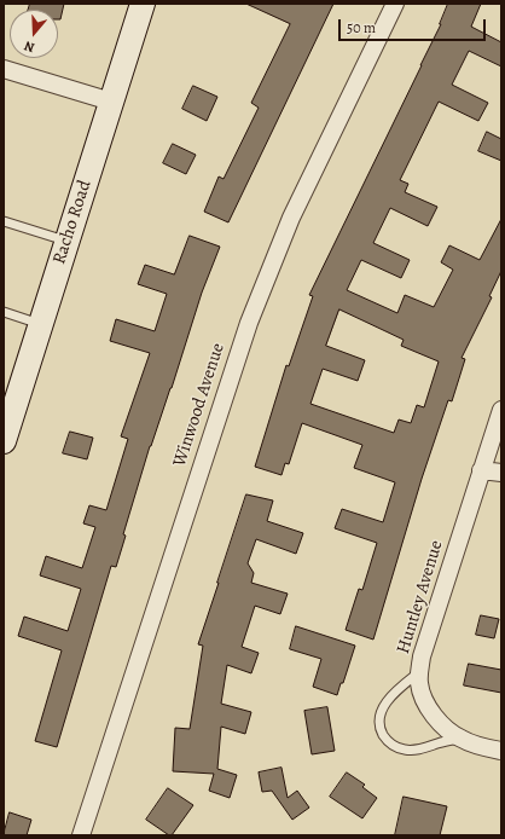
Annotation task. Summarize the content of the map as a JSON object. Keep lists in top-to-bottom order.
{
  "streets": {
    "street": ["Racho Road", "Winwood Avenue", "Huntley Avenue"]
  },
  "scale_bar": "50 m",
  "north": "bottom"
}
